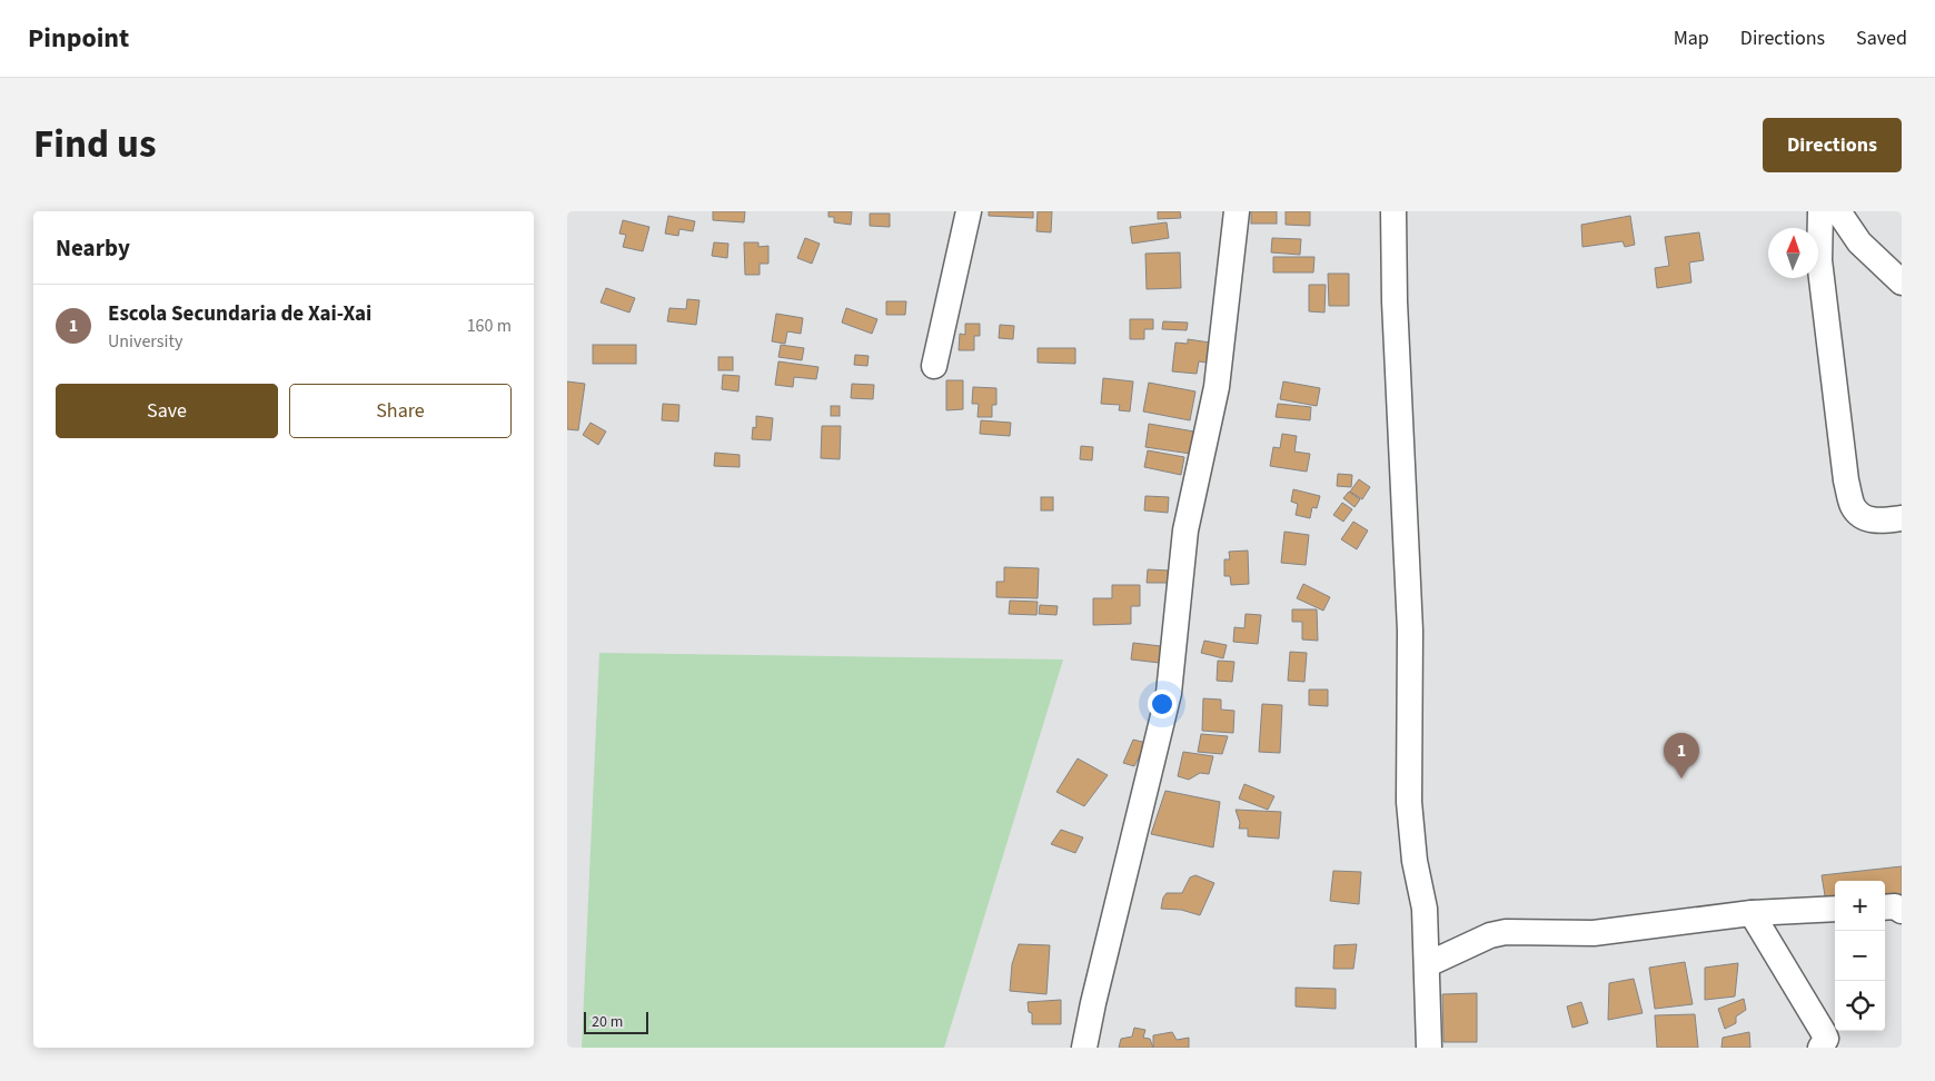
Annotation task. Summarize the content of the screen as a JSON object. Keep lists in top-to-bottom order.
{
  "scale_bar": "20 m",
  "north": "top",
  "page": {
    "header": "Pinpoint",
    "nav": ["Map", "Directions", "Saved"],
    "title": "Find us",
    "buttons": [
      "Directions",
      ["Save", "Share"]
    ],
    "heading": "Nearby",
    "list": [
      {
        "mark": "1",
        "name": "Escola Secundaria de Xai-Xai",
        "note": "University",
        "value": "160 m"
      }
    ],
    "pins": "1",
    "map_buttons": ["+", "−"],
    "scale": "20 m"
  }
}
